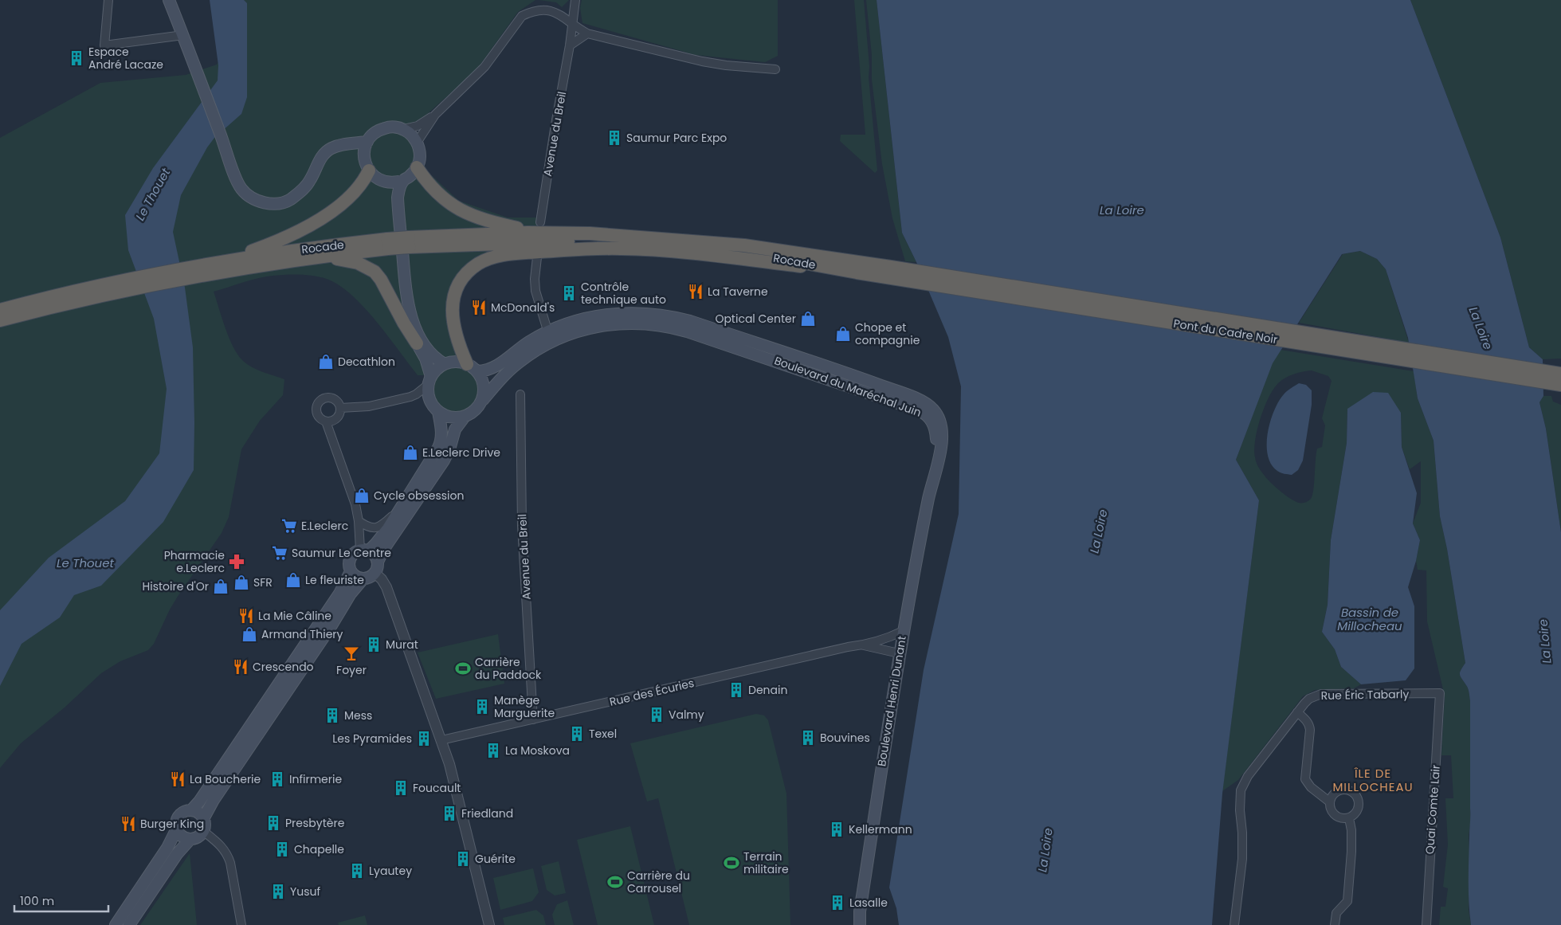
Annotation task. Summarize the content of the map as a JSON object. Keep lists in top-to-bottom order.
{
  "streets": {
    "highway": ["Rocade", "Pont du Cadre Noir"],
    "main road": ["Boulevard du Maréchal Juin", "Boulevard Henri Dunant"],
    "street": [
      "Avenue du Breil",
      "Rue des Écuries",
      "Rue Éric Tabarly",
      "Quai Comte Lair"
    ]
  },
  "crossings": [
    ["Avenue du Breil", "Rocade"],
    ["Avenue du Breil", "Rue des Écuries"],
    ["Rocade", "Pont du Cadre Noir"],
    ["Boulevard du Maréchal Juin", "Boulevard Henri Dunant"],
    ["Rue des Écuries", "Boulevard Henri Dunant"],
    ["Rue Éric Tabarly", "Quai Comte Lair"]
  ],
  "districts": ["ÎLE DE MILLOCHEAU"],
  "water": ["Le Thouet", "La Loire", "Bassin de Millocheau"],
  "places": {
    "building": [
      "Espace André Lacaze",
      "Saumur Parc Expo",
      "Contrôle technique auto",
      "Murat",
      "Denain",
      "Manège Marguerite",
      "Valmy",
      "Mess",
      "Texel",
      "Bouvines",
      "Les Pyramides",
      "La Moskova",
      "Infirmerie",
      "Foucault",
      "Friedland",
      "Presbytère",
      "Kellermann",
      "Chapelle",
      "Guérite",
      "Lyautey",
      "Yusuf",
      "Lasalle"
    ],
    "restaurant": [
      "La Taverne",
      "McDonald's",
      "La Mie Câline",
      "Crescendo",
      "La Boucherie",
      "Burger King"
    ],
    "shop": [
      "Optical Center",
      "Chope et compagnie",
      "Decathlon",
      "E.Leclerc Drive",
      "Cycle obsession",
      "Le fleuriste",
      "SFR",
      "Histoire d'Or",
      "Armand Thiery"
    ],
    "supermarket": ["E.Leclerc", "Saumur Le Centre"],
    "pharmacy": ["Pharmacie e.Leclerc"],
    "bar": ["Foyer"],
    "sports": ["Carrière du Paddock", "Terrain militaire", "Carrière du Carrousel"]
  },
  "scale_bar": "100 m"
}
